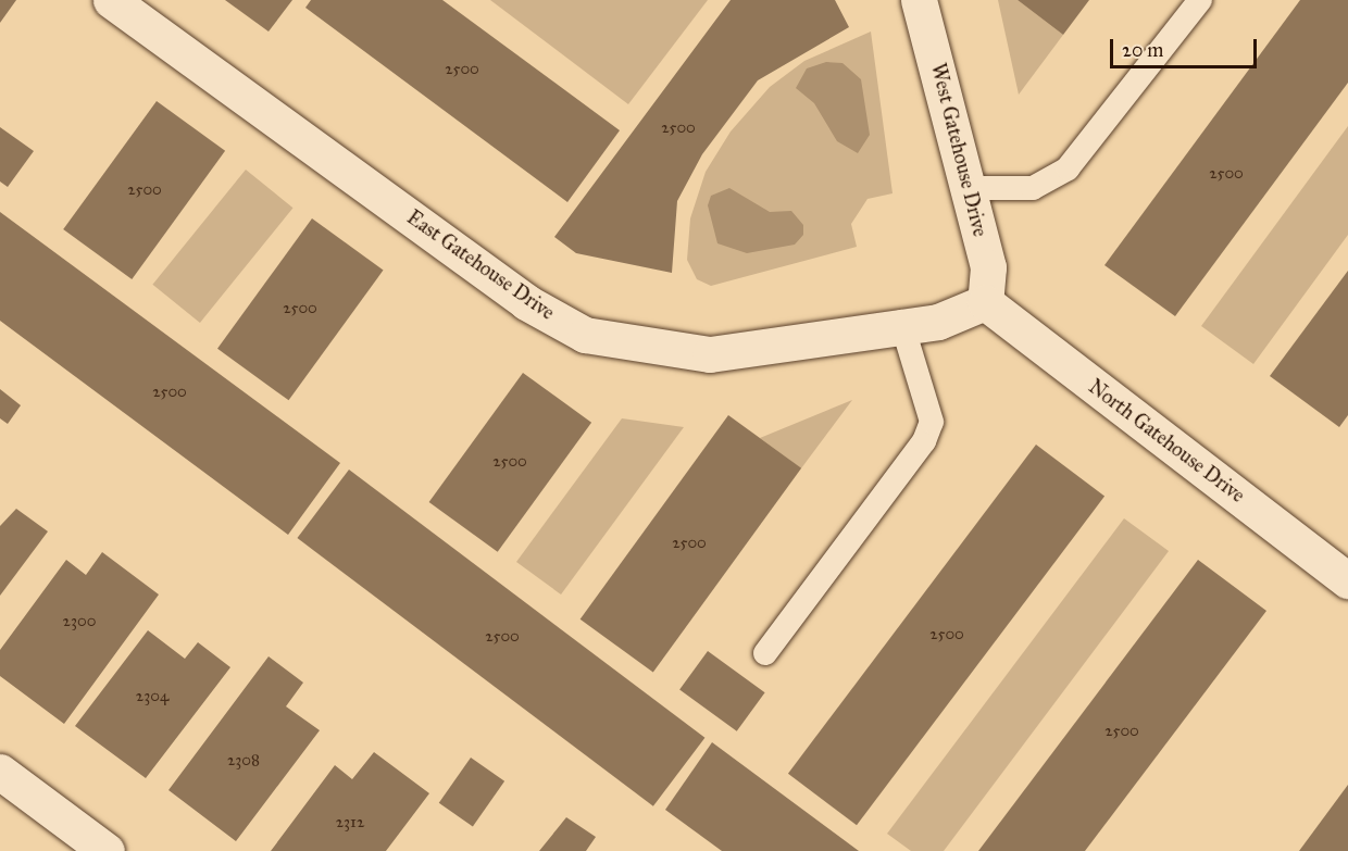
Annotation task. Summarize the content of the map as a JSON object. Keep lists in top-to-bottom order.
{
  "streets": {
    "street": ["West Gatehouse Drive", "East Gatehouse Drive", "North Gatehouse Drive"]
  },
  "crossings": [
    ["West Gatehouse Drive", "East Gatehouse Drive"],
    ["West Gatehouse Drive", "North Gatehouse Drive"],
    ["East Gatehouse Drive", "North Gatehouse Drive"]
  ],
  "house_numbers": [
    "2500",
    "2500",
    "2500",
    "2500",
    "2500",
    "2500",
    "2500",
    "2500",
    "2300",
    "2500",
    "2500",
    "2304",
    "2500",
    "2308",
    "2312"
  ],
  "scale_bar": "20 m"
}
